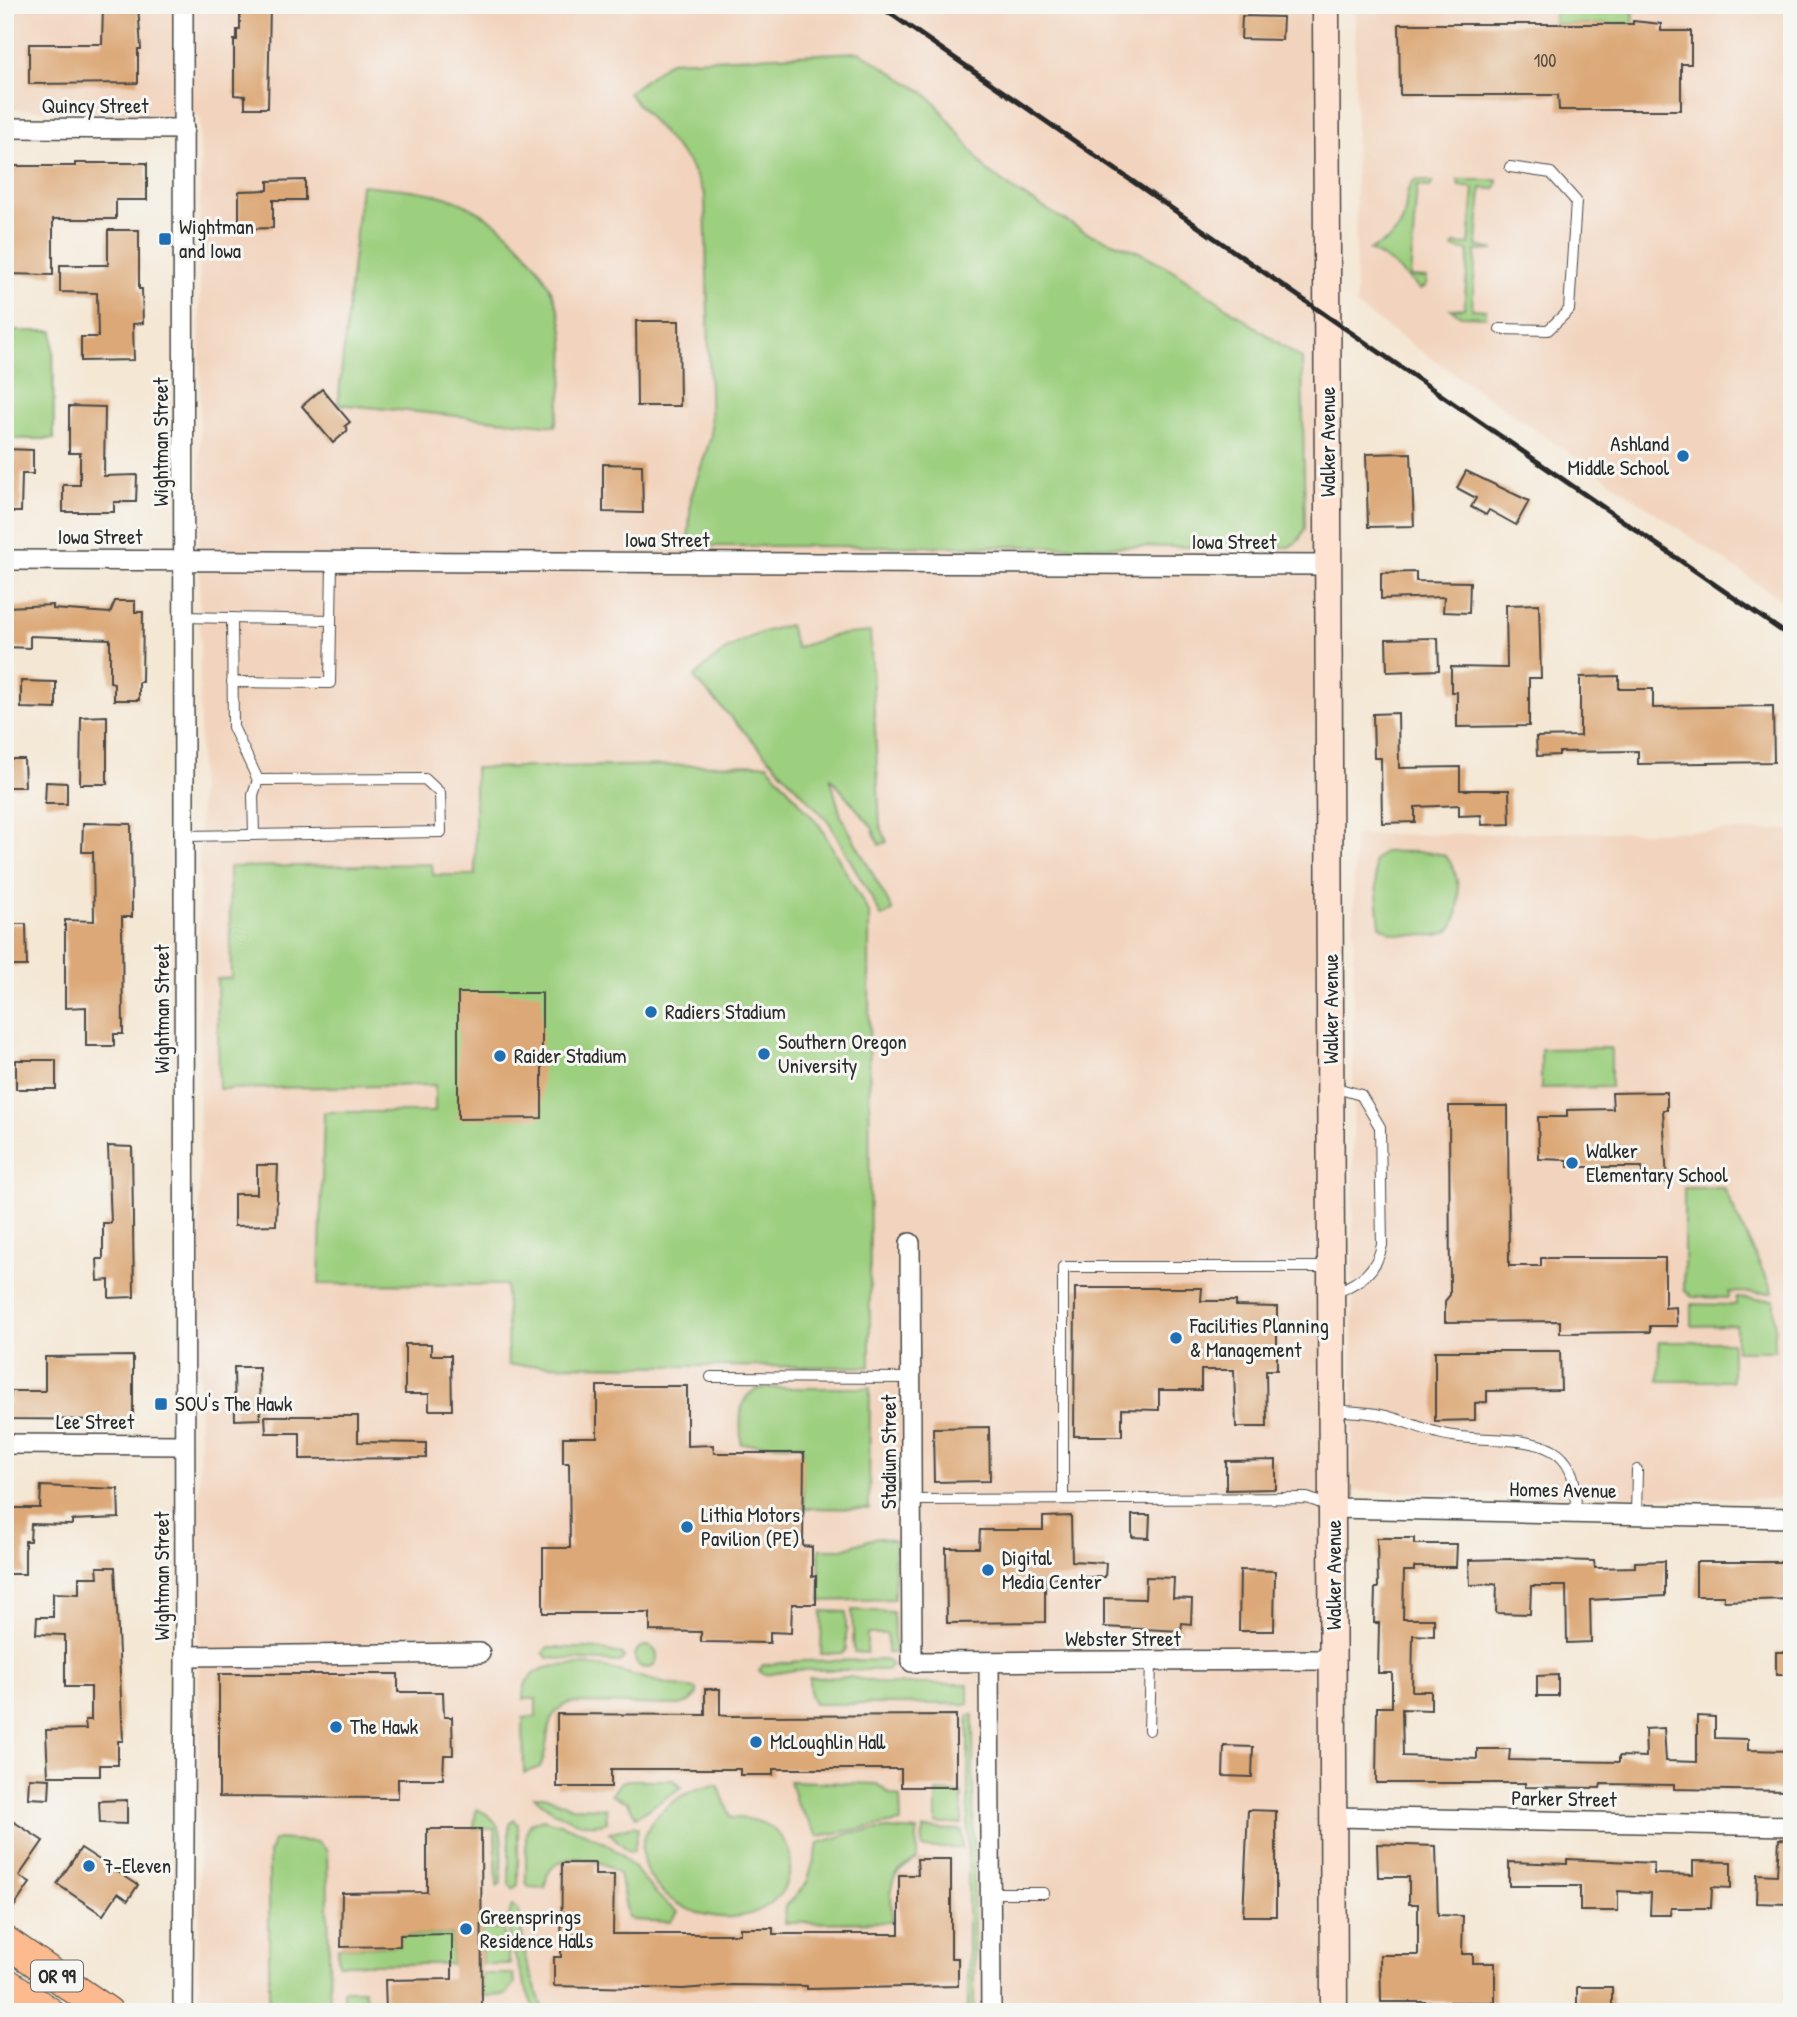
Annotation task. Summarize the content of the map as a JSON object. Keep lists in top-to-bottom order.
{
  "streets": {
    "main road": ["OR 99"],
    "street": [
      "Quincy Street",
      "Wightman Street",
      "Walker Avenue",
      "Iowa Street",
      "Lee Street",
      "Stadium Street",
      "Homes Avenue",
      "Webster Street",
      "Parker Street"
    ]
  },
  "crossings": [
    ["Quincy Street", "Wightman Street"],
    ["Wightman Street", "Iowa Street"],
    ["Wightman Street", "Lee Street"],
    ["Walker Avenue", "Iowa Street"],
    ["Walker Avenue", "Homes Avenue"],
    ["Walker Avenue", "Webster Street"],
    ["Walker Avenue", "Parker Street"],
    ["Stadium Street", "Webster Street"]
  ],
  "places": {
    "transit": ["Wightman and Iowa", "SOU's The Hawk"],
    "other": [
      "Ashland Middle School",
      "Radiers Stadium",
      "Southern Oregon University",
      "Raider Stadium",
      "Walker Elementary School",
      "Facilities Planning & Management",
      "Lithia Motors Pavilion (PE)",
      "Digital Media Center",
      "The Hawk",
      "McLoughlin Hall",
      "7-Eleven",
      "Greensprings Residence Halls"
    ]
  },
  "house_numbers": ["100"]
}
